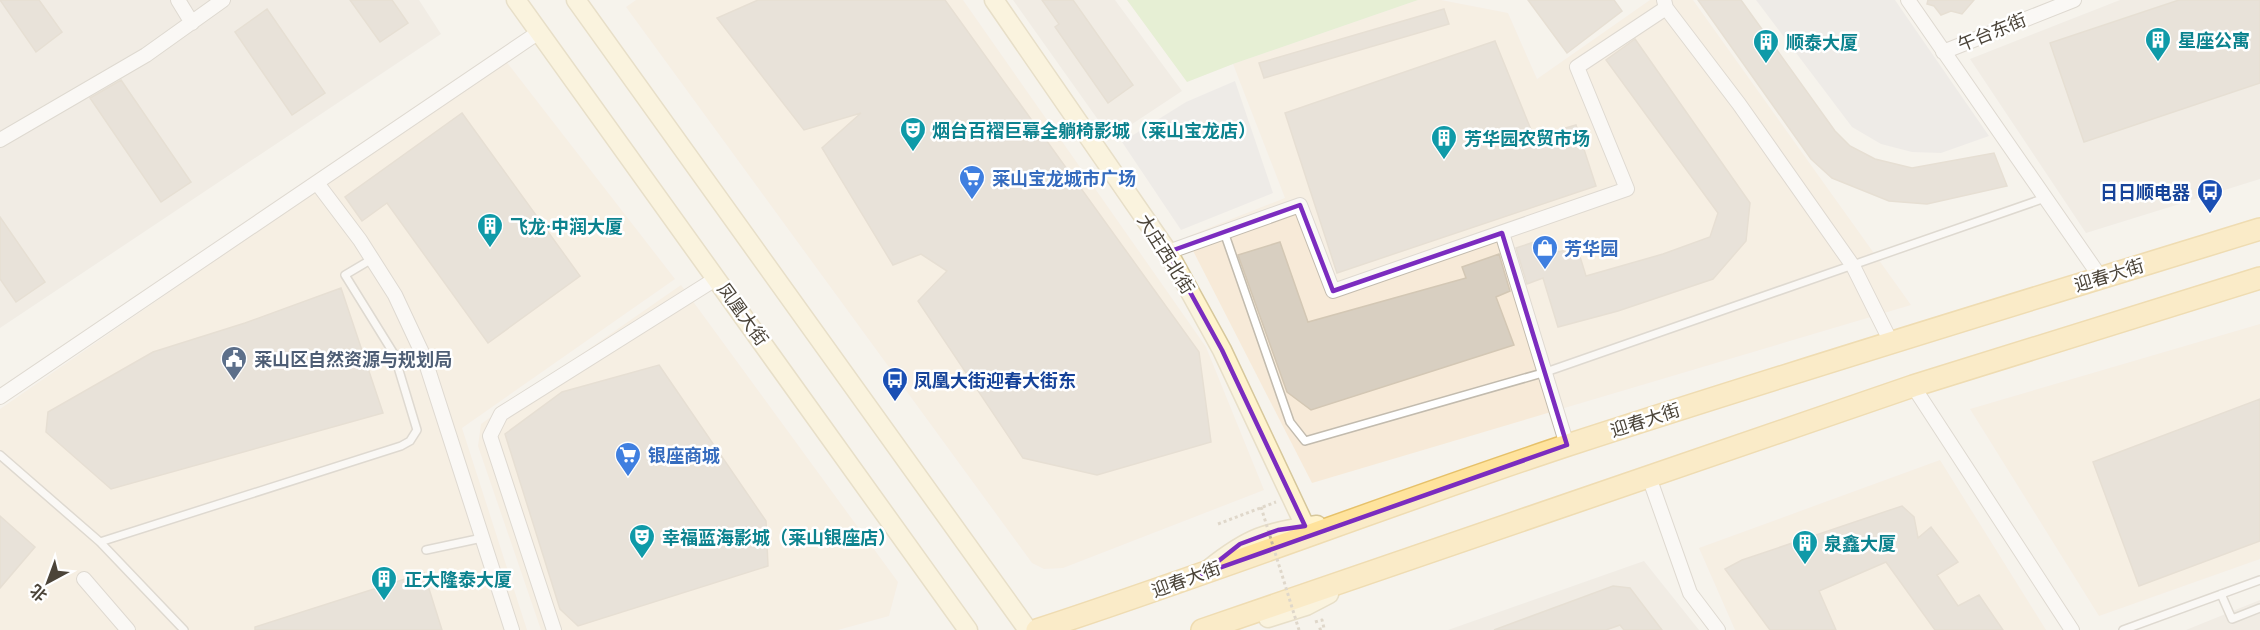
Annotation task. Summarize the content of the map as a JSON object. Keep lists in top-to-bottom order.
{
  "streets": {
    "main road": ["大庄西北街", "迎春大街", "凤凰大街"],
    "street": ["午台东街"]
  },
  "places": {
    "building": [
      "星座公寓",
      "顺泰大厦",
      "芳华园农贸市场",
      "飞龙·中润大厦",
      "泉鑫大厦",
      "正大隆泰大厦"
    ],
    "theatre": ["烟台百褶巨幕全躺椅影城（莱山宝龙店）", "幸福蓝海影城（莱山银座店）"],
    "supermarket": ["莱山宝龙城市广场", "银座商城"],
    "bus stop": ["日日顺电器", "凤凰大街迎春大街东"],
    "shop": ["芳华园"],
    "public building": ["莱山区自然资源与规划局"]
  },
  "north": "bottom left"
}
